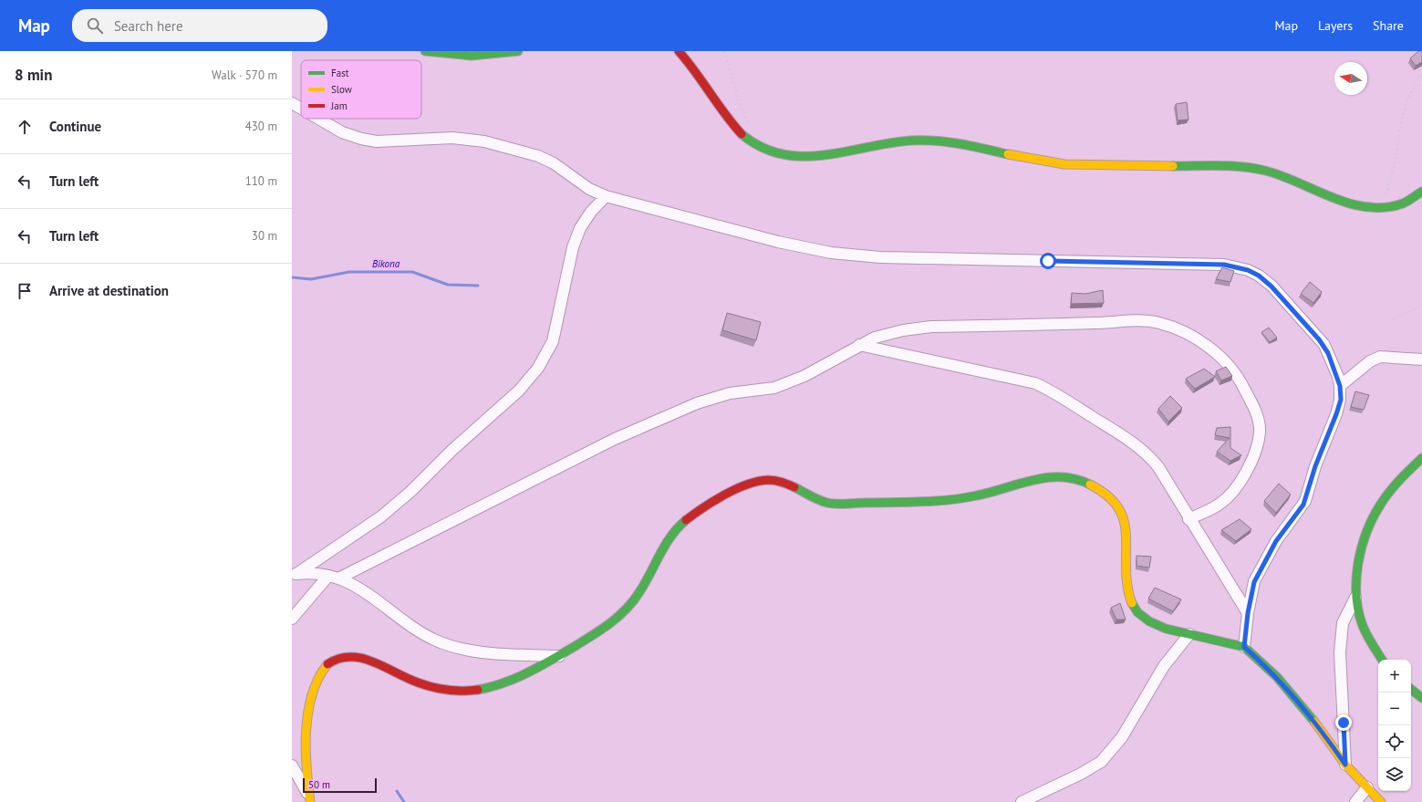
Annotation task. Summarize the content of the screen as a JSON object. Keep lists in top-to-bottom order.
{
  "water": ["Bikona"],
  "legend": ["Fast", "Slow", "Jam"],
  "scale_bar": "50 m",
  "north": "left",
  "page": {
    "header": "Map",
    "search": "Search here",
    "nav": ["Map", "Layers", "Share"],
    "heading": ["8 min", "Walk · 570 m"],
    "list": [
      ["Continue", "430 m"],
      ["Turn left", "110 m"],
      ["Turn left", "30 m"],
      "Arrive at destination"
    ],
    "map_buttons": ["+", "−"],
    "scale": "50 m"
  }
}
